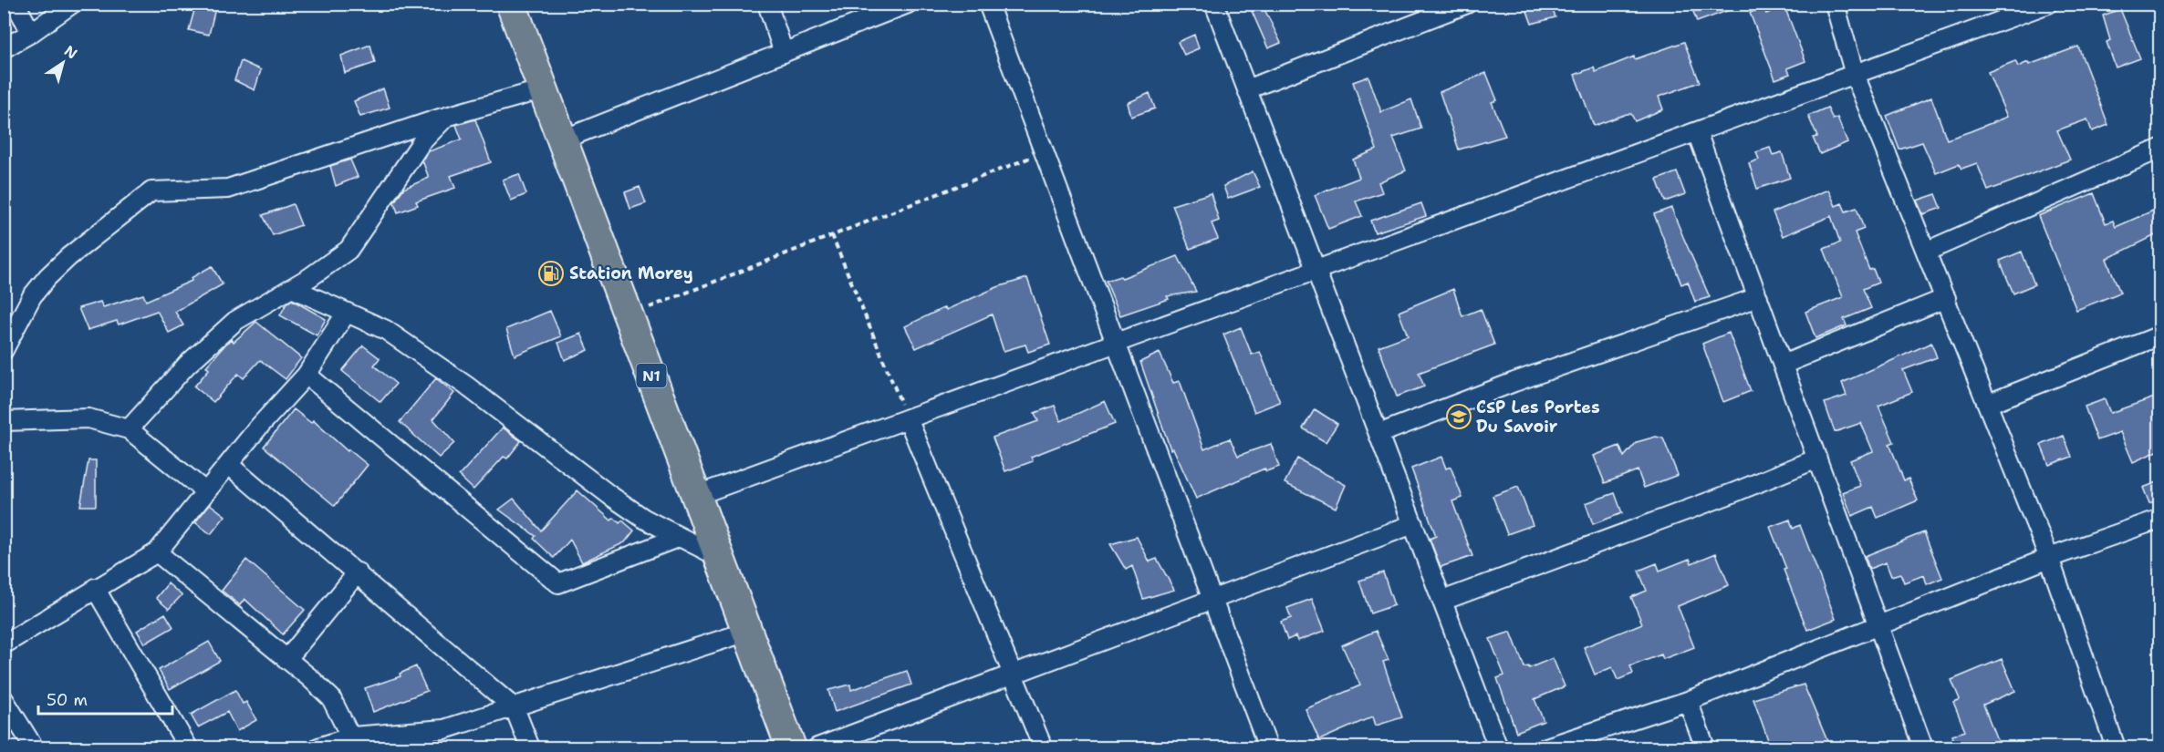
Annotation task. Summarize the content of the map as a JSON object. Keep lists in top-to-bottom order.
{
  "streets": {
    "main road": ["N1"]
  },
  "places": {
    "fuel station": ["Station Morey"],
    "school or university": ["CSP Les Portes Du Savoir"]
  },
  "scale_bar": "50 m",
  "north": "top right"
}
